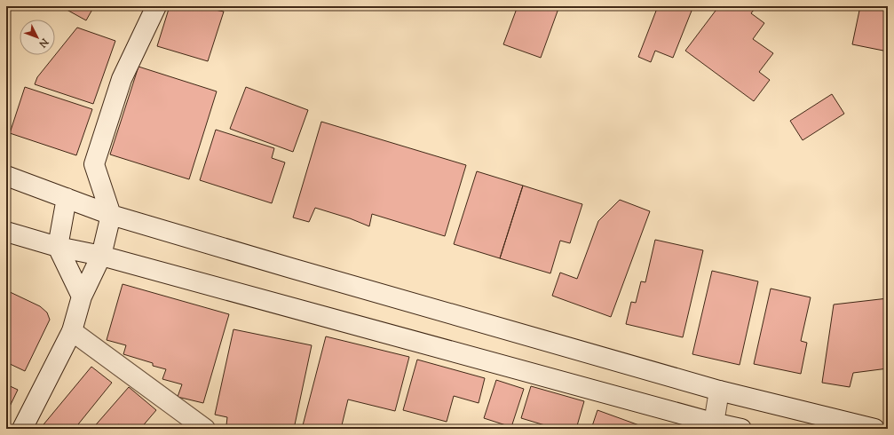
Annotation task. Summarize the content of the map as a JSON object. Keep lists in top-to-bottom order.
{
  "north": "bottom right"
}
